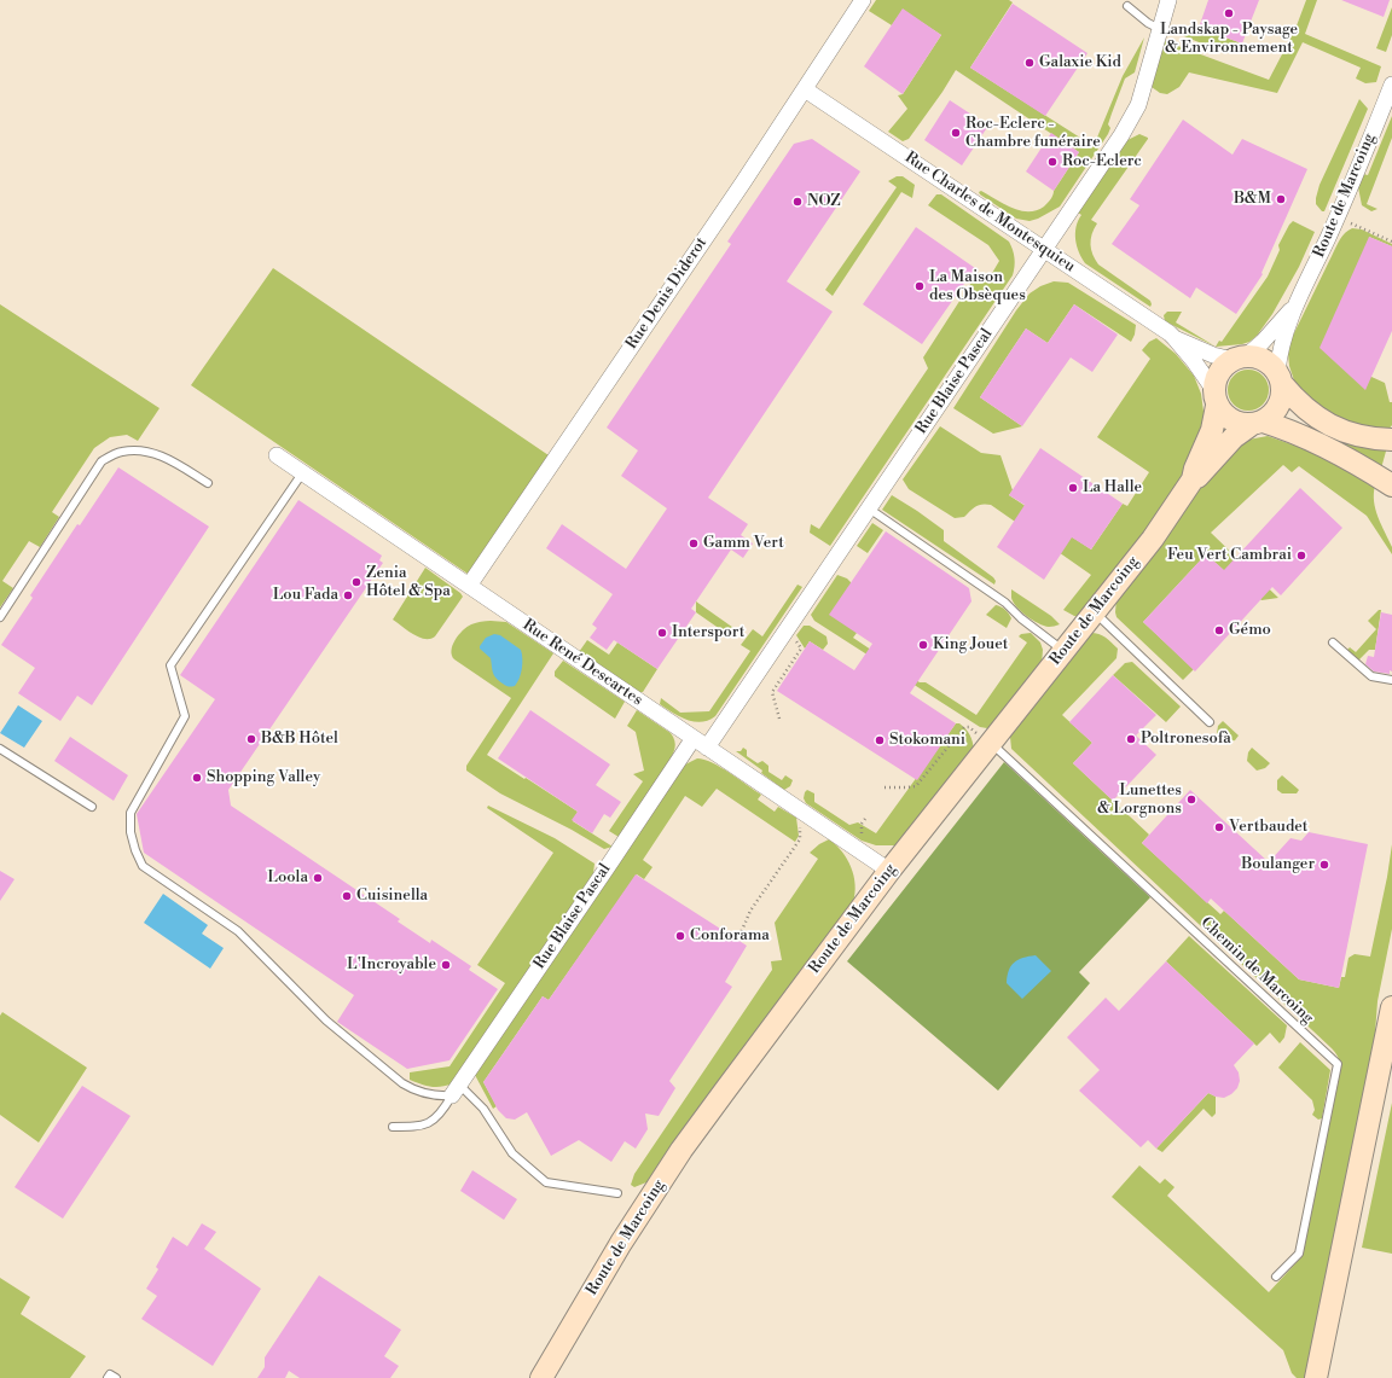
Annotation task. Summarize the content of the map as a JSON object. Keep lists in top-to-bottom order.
{
  "streets": {
    "street": [
      "Route de Marcoing",
      "Rue Charles de Montesquieu",
      "Rue Denis Diderot",
      "Rue Blaise Pascal",
      "Rue René Descartes"
    ],
    "lane": ["Chemin de Marcoing"]
  },
  "crossings": [
    ["Route de Marcoing", "Rue Charles de Montesquieu"],
    ["Route de Marcoing", "Rue René Descartes"],
    ["Route de Marcoing", "Chemin de Marcoing"],
    ["Rue Charles de Montesquieu", "Rue Denis Diderot"],
    ["Rue Charles de Montesquieu", "Rue Blaise Pascal"],
    ["Rue Denis Diderot", "Rue René Descartes"],
    ["Rue Blaise Pascal", "Rue René Descartes"]
  ],
  "places": [
    "Landskap - Paysage & Environnement",
    "Galaxie Kid",
    "Roc-Eclerc - Chambre funéraire",
    "Roc-Eclerc",
    "B&M",
    "NOZ",
    "La Maison des Obsèques",
    "La Halle",
    "Gamm Vert",
    "Feu Vert Cambrai",
    "Zenia Hôtel & Spa",
    "Lou Fada",
    "Gémo",
    "Intersport",
    "King Jouet",
    "B&B Hôtel",
    "Poltronesofà",
    "Stokomani",
    "Shopping Valley",
    "Lunettes & Lorgnons",
    "Vertbaudet",
    "Boulanger",
    "Loola",
    "Cuisinella",
    "Conforama",
    "L'Incroyable"
  ]
}
